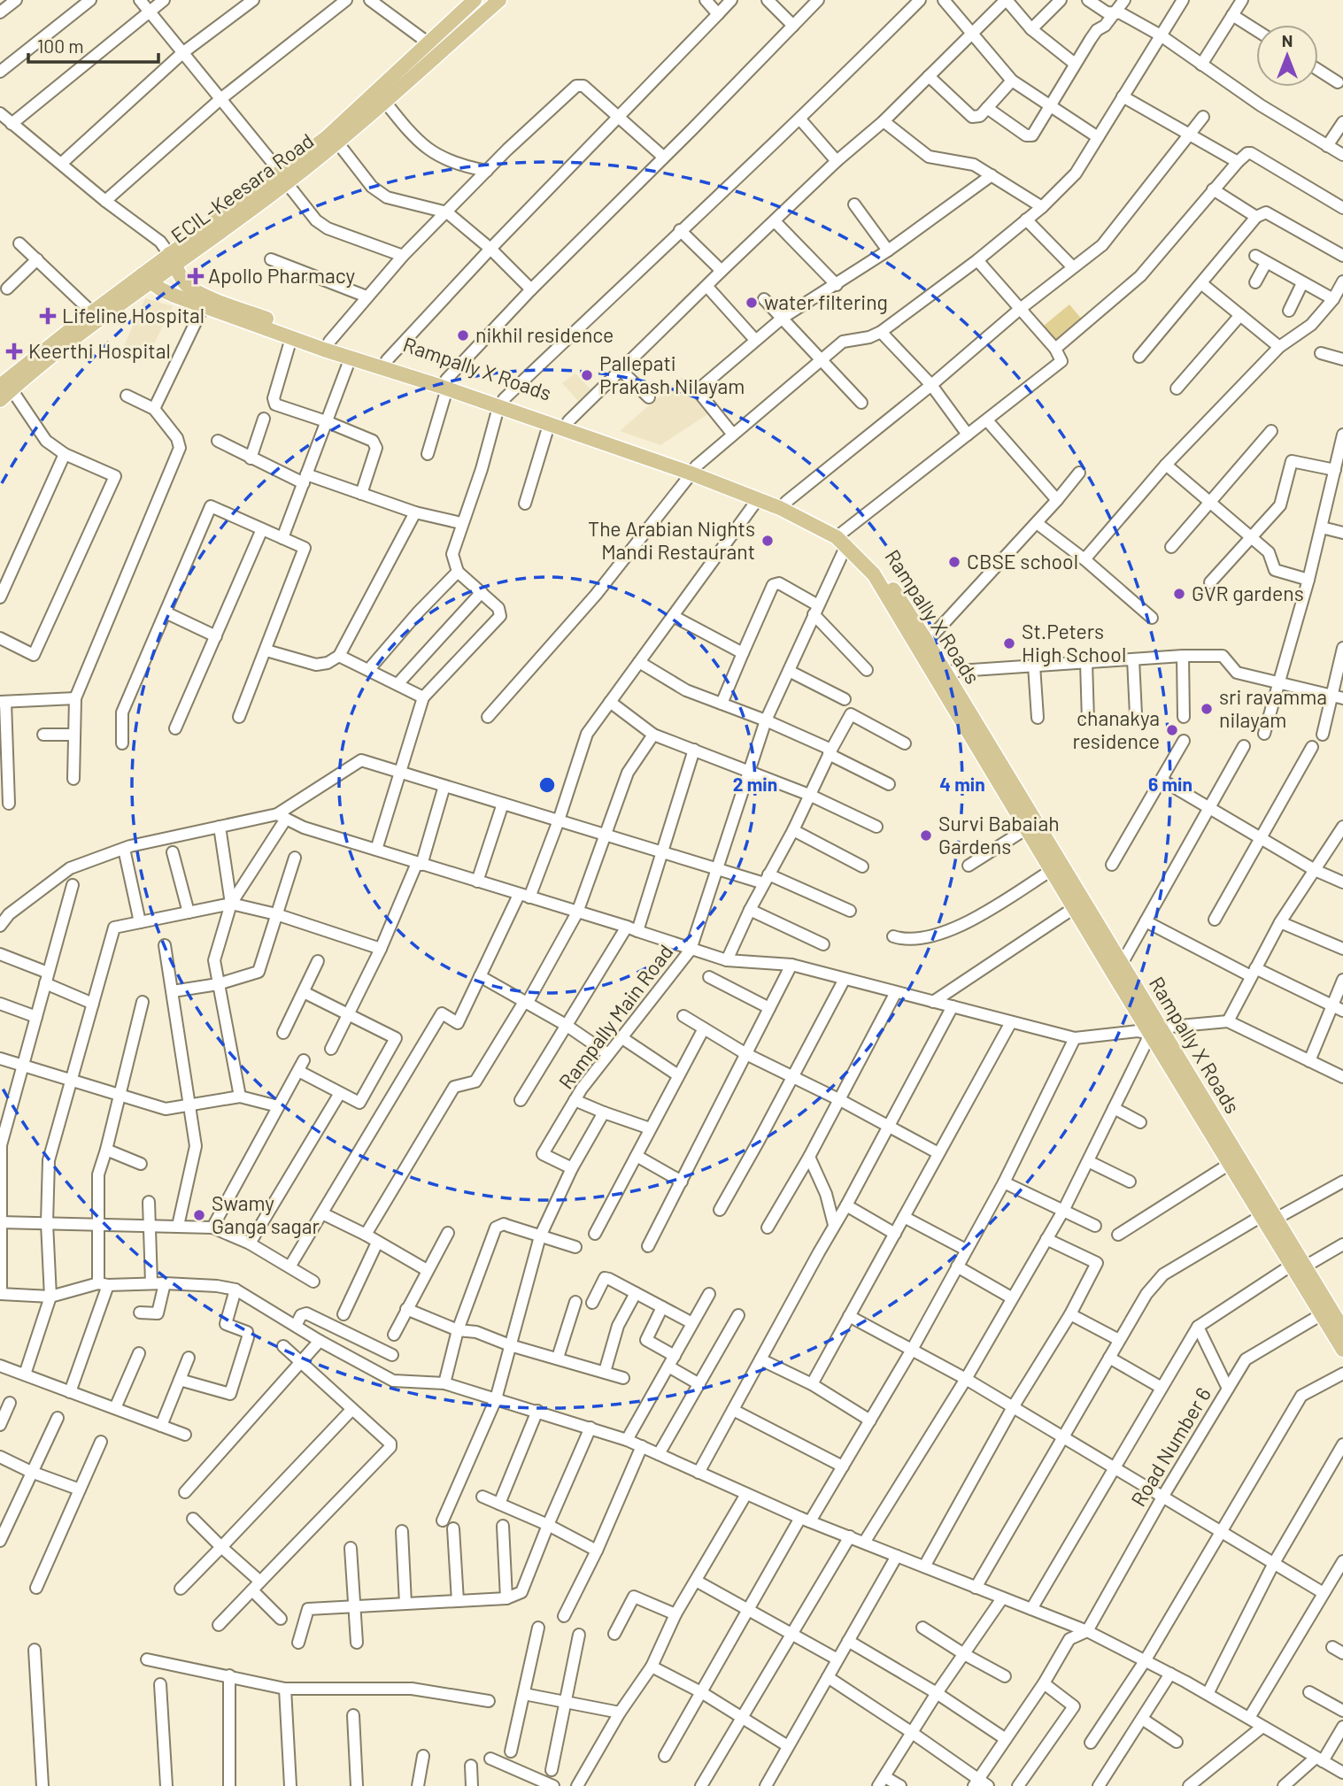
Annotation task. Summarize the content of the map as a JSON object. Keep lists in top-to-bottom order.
{
  "streets": {
    "main road": ["ECIL-Keesara Road", "Rampally X Roads"],
    "street": ["Rampally Main Road", "Road Number 6"]
  },
  "crossings": [
    ["ECIL-Keesara Road", "Rampally X Roads"],
    ["Rampally X Roads", "Rampally Main Road"]
  ],
  "places": {
    "health": ["Apollo Pharmacy", "Lifeline Hospital", "Keerthi Hospital"],
    "other": [
      "water filtering",
      "nikhil residence",
      "Pallepati Prakash Nilayam",
      "The Arabian Nights Mandi Restaurant",
      "CBSE school",
      "GVR gardens",
      "St.Peters High School",
      "sri ravamma nilayam",
      "chanakya residence",
      "Survi Babaiah Gardens",
      "Swamy Ganga sagar"
    ]
  },
  "scale_bar": "100 m",
  "north": "top",
  "rings": ["2 min", "4 min", "6 min"]
}
